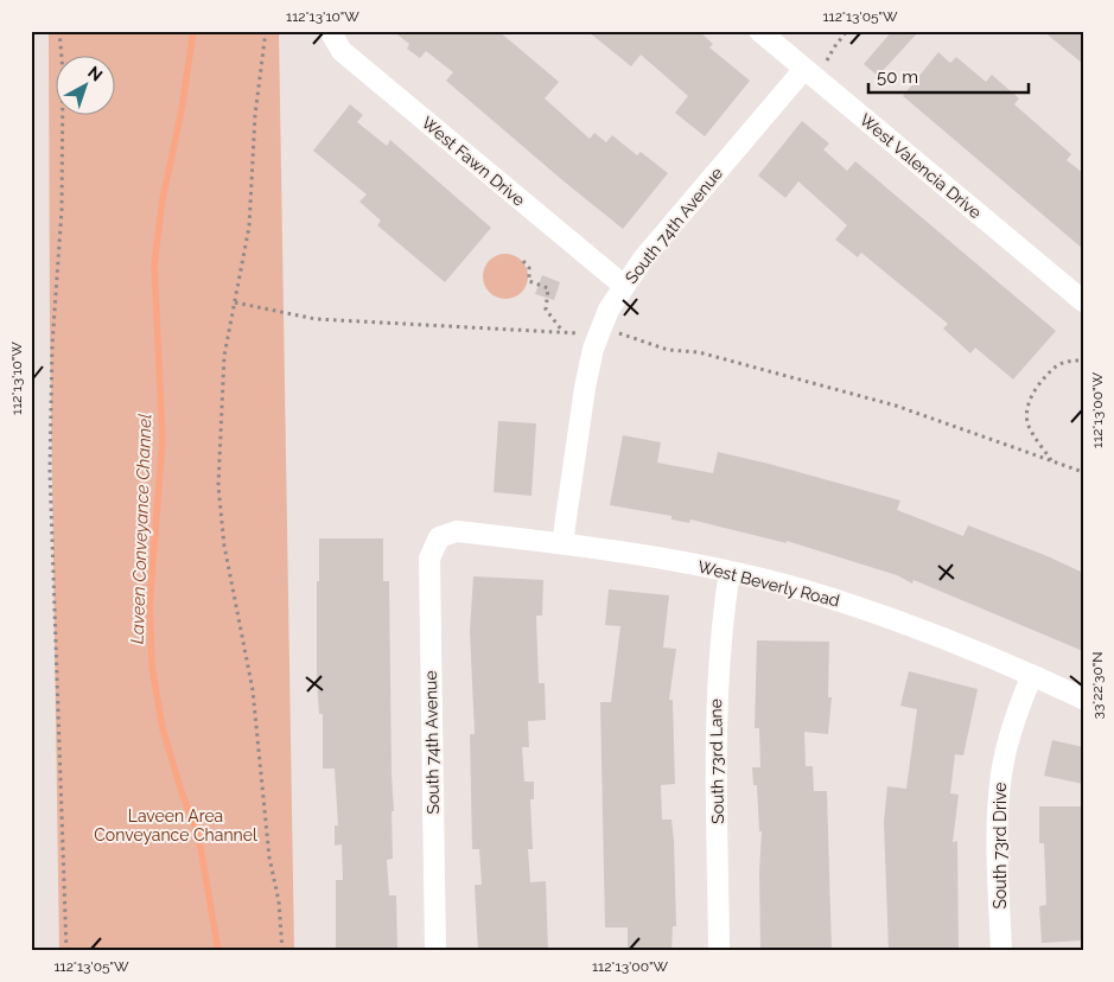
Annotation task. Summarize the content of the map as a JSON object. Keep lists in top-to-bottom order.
{
  "streets": {
    "street": [
      "West Fawn Drive",
      "West Valencia Drive",
      "South 74th Avenue",
      "West Beverly Road",
      "South 73rd Lane",
      "South 73rd Drive"
    ]
  },
  "crossings": [
    ["West Fawn Drive", "South 74th Avenue"],
    ["West Valencia Drive", "South 74th Avenue"],
    ["South 74th Avenue", "West Beverly Road"],
    ["West Beverly Road", "South 73rd Lane"],
    ["West Beverly Road", "South 73rd Drive"]
  ],
  "water": ["Laveen Conveyance Channel"],
  "parks": ["Laveen Area Conveyance Channel"],
  "scale_bar": "50 m",
  "north": "top right",
  "coordinates": [
    "112°13'10\"W",
    "112°13'05\"W",
    "112°13'00\"W",
    "33°22'30\"N"
  ]
}
